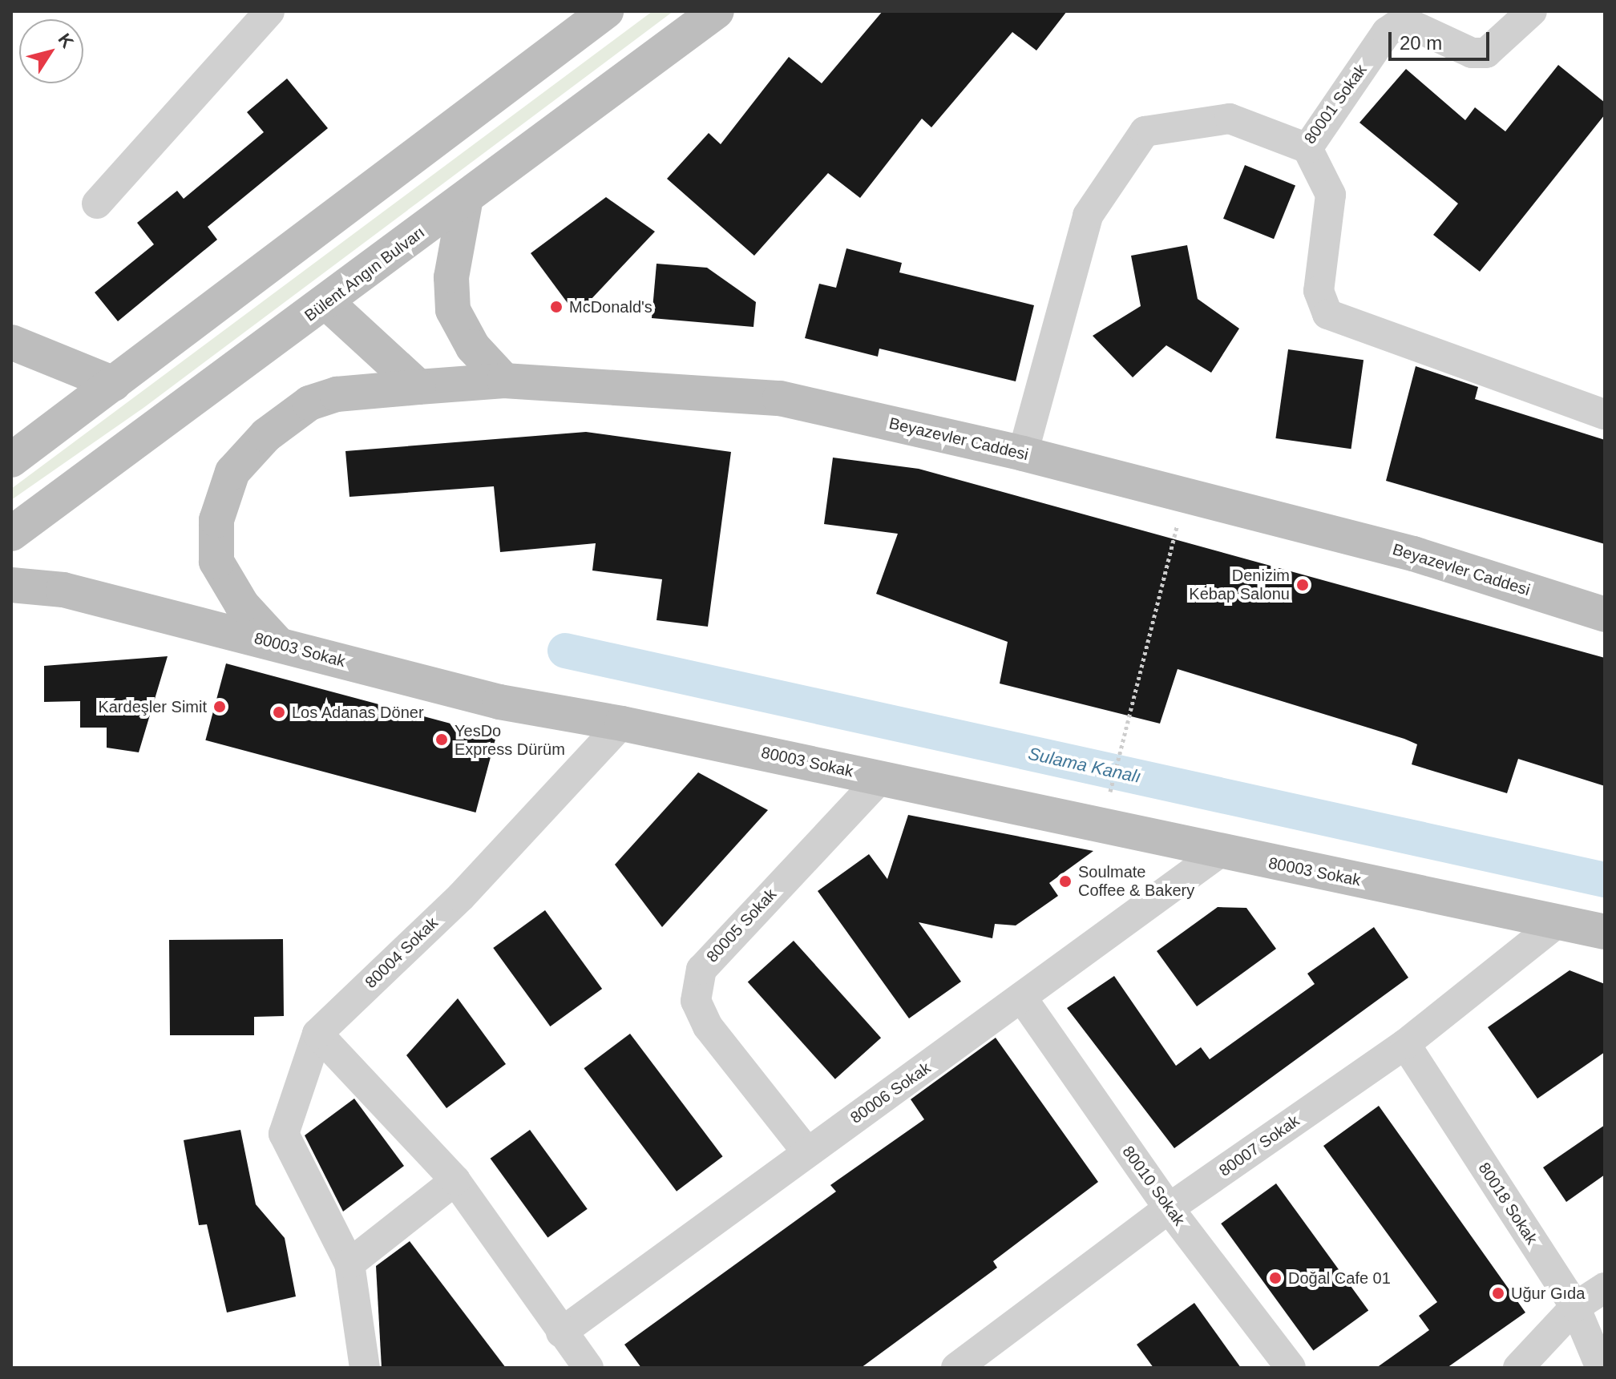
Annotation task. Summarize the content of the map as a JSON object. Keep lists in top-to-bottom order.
{
  "streets": {
    "street": [
      "80001 Sokak",
      "Bülent Angın Bulvarı",
      "Beyazevler Caddesi",
      "80003 Sokak",
      "80005 Sokak",
      "80004 Sokak",
      "80006 Sokak",
      "80007 Sokak",
      "80010 Sokak",
      "80018 Sokak"
    ]
  },
  "crossings": [
    ["80001 Sokak", "Beyazevler Caddesi"],
    ["Beyazevler Caddesi", "80003 Sokak"],
    ["80003 Sokak", "80005 Sokak"],
    ["80003 Sokak", "80004 Sokak"],
    ["80003 Sokak", "80006 Sokak"],
    ["80003 Sokak", "80007 Sokak"],
    ["80005 Sokak", "80006 Sokak"],
    ["80006 Sokak", "80010 Sokak"],
    ["80007 Sokak", "80010 Sokak"],
    ["80007 Sokak", "80018 Sokak"]
  ],
  "water": ["Sulama Kanalı"],
  "places": [
    "McDonald's",
    "Denizim Kebap Salonu",
    "Kardeşler Simit",
    "Los Adanas Döner",
    "YesDo Express Dürüm",
    "Soulmate Coffee & Bakery",
    "Doğal Cafe 01",
    "Uğur Gıda"
  ],
  "scale_bar": "20 m",
  "north": "top right"
}
